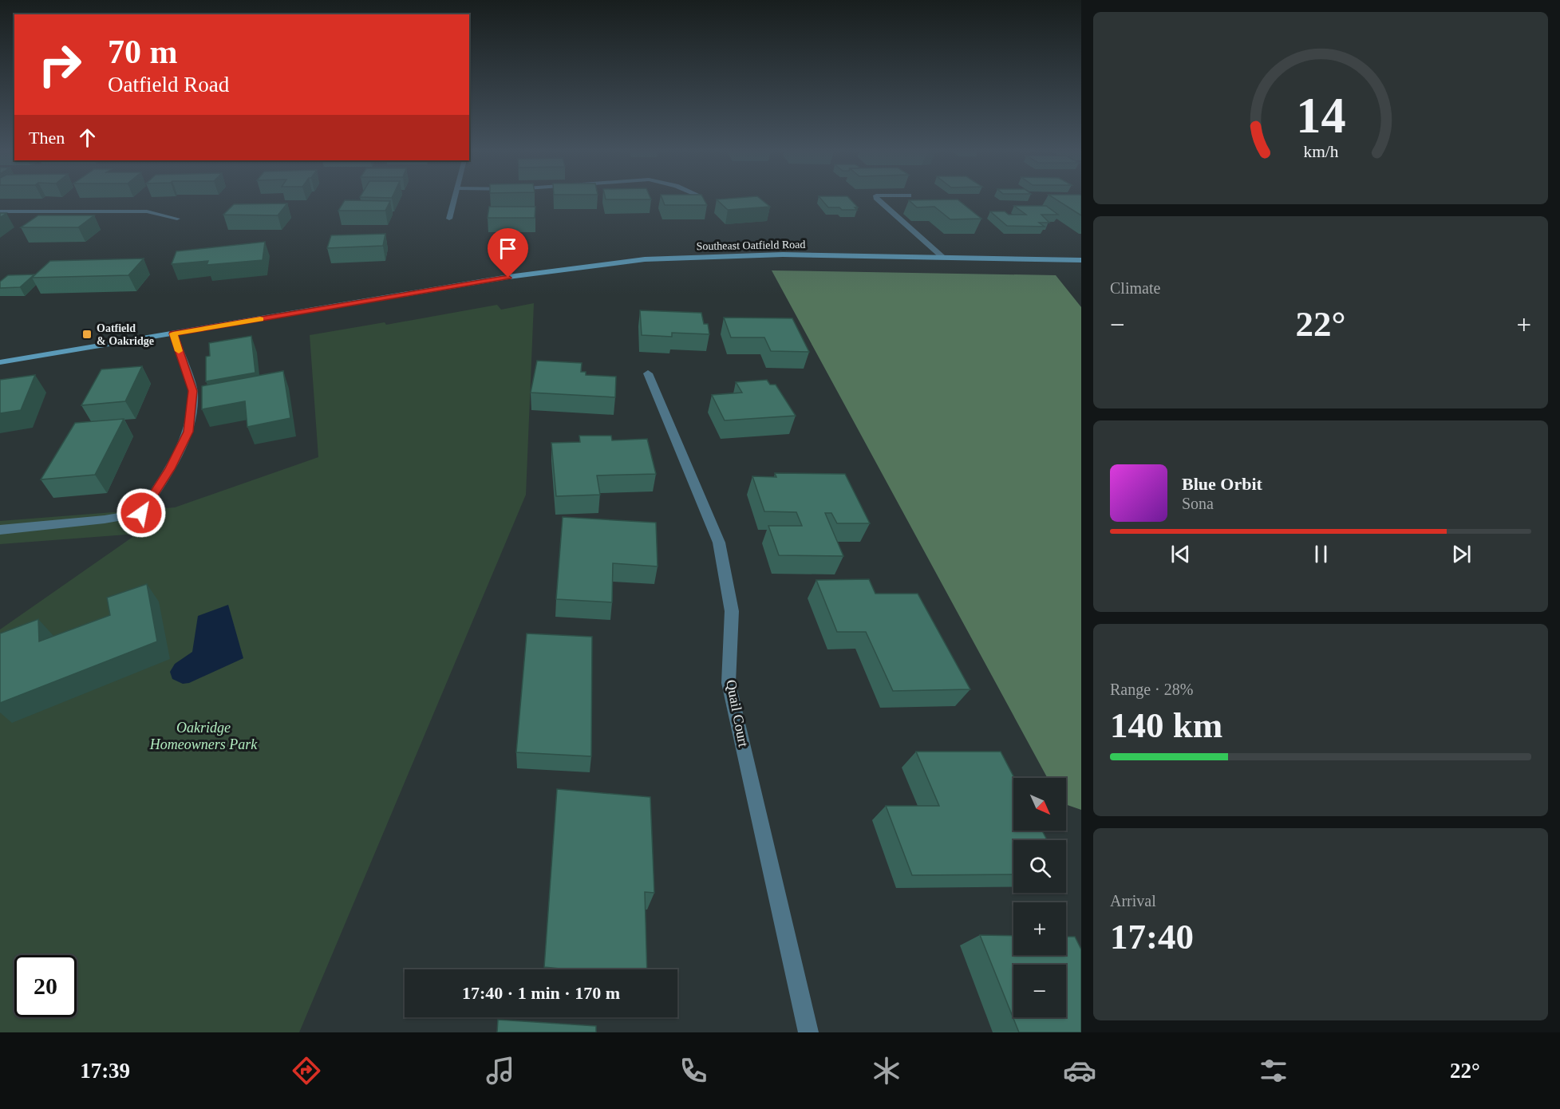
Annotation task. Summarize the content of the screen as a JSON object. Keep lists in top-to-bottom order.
{
  "streets": {
    "main road": ["Southeast Oatfield Road"],
    "street": ["Quail Court"]
  },
  "parks": ["Oakridge Homeowners Park"],
  "places": {
    "transit": ["Oatfield & Oakridge"]
  },
  "north": "bottom right",
  "page": {
    "turn": ["70 m", "Oatfield Road"],
    "then": "Then",
    "tile": [
      "Climate",
      ["Range · 28%", "140 km"],
      ["Arrival", "17:40"]
    ],
    "heat": ["−", "22°", "+"],
    "song": ["Blue Orbit", "Sona"],
    "map_buttons": ["+", "−"],
    "limit": "20",
    "trip": "17:40 · 1 min · 170 m",
    "tabs": ["17:39", "22°"],
    "gauge": ["14", "km/h"]
  }
}
